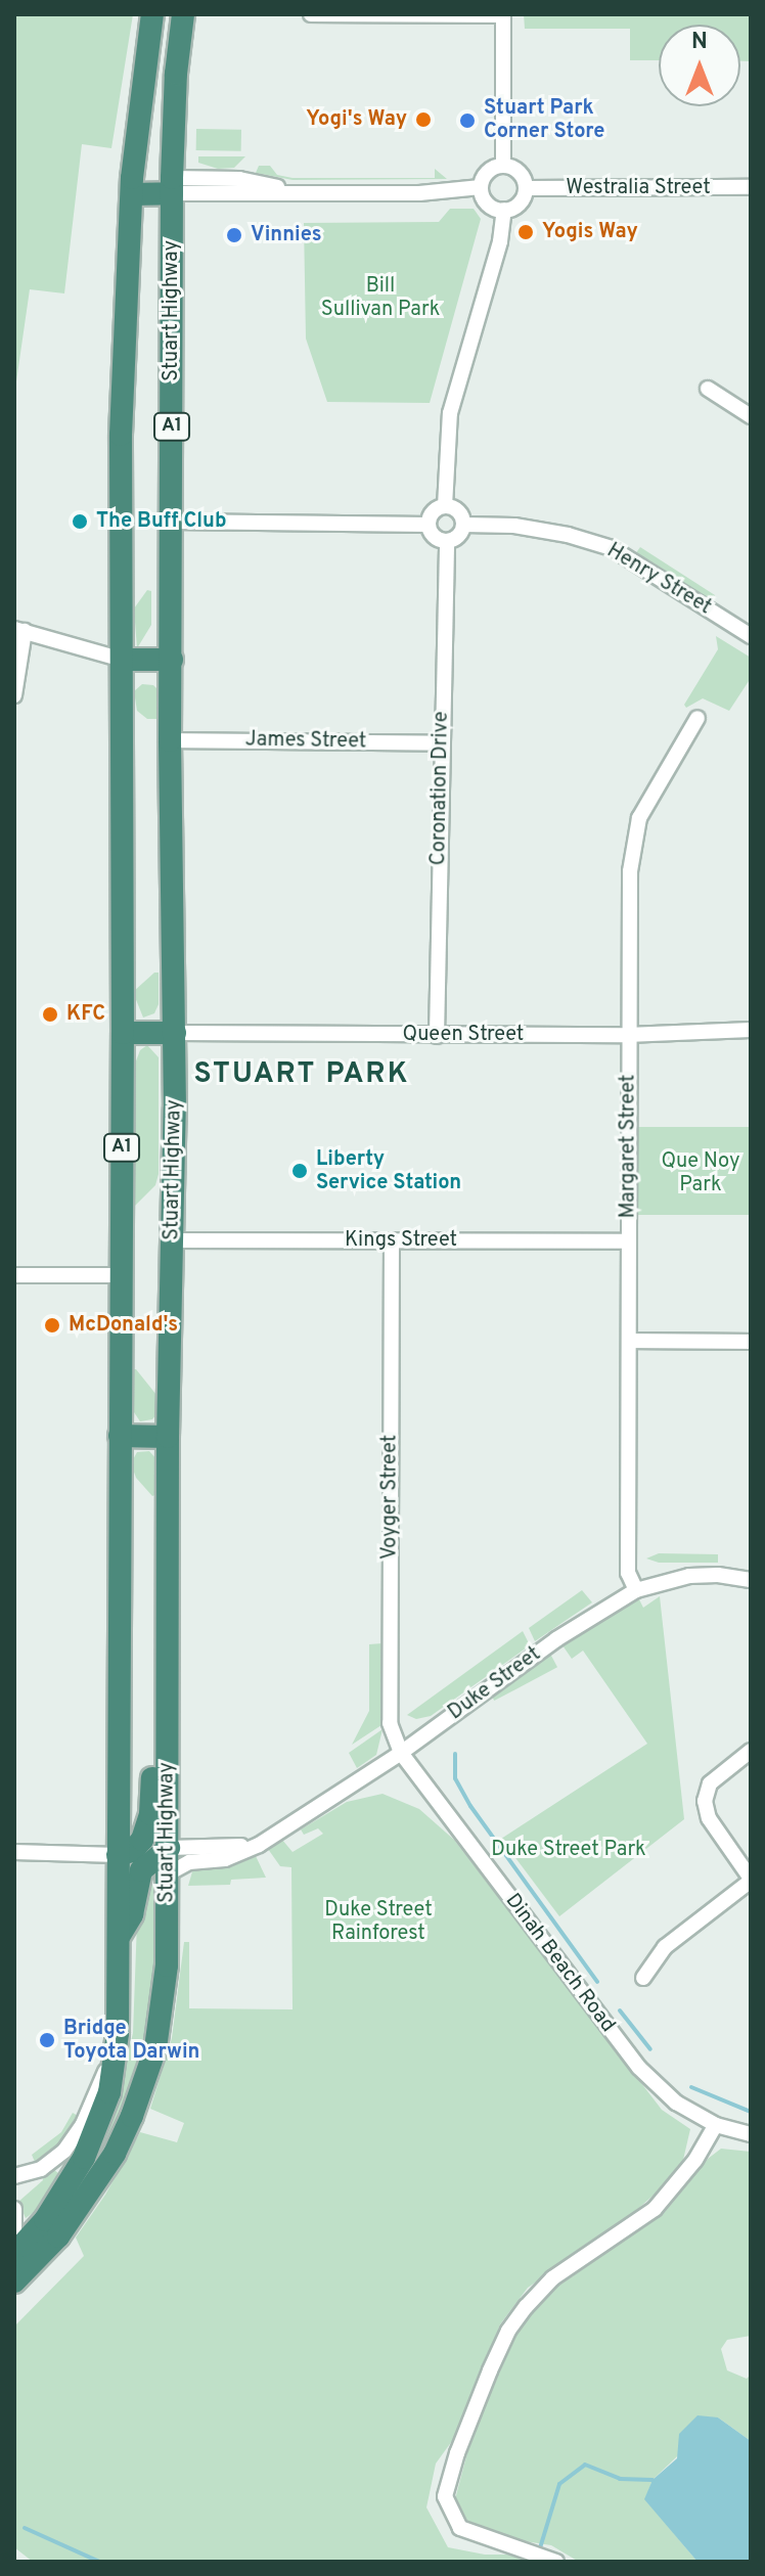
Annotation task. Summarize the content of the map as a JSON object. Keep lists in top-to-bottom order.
{
  "streets": {
    "highway": ["Stuart Highway", "A1"],
    "street": [
      "Westralia Street",
      "Henry Street",
      "James Street",
      "Coronation Drive",
      "Queen Street",
      "Margaret Street",
      "Kings Street",
      "Voyger Street",
      "Duke Street",
      "Dinah Beach Road"
    ]
  },
  "crossings": [
    ["Stuart Highway", "James Street"],
    ["Stuart Highway", "Queen Street"],
    ["Stuart Highway", "Kings Street"],
    ["Stuart Highway", "Duke Street"],
    ["Henry Street", "Coronation Drive"],
    ["James Street", "Coronation Drive"],
    ["Coronation Drive", "Queen Street"],
    ["Queen Street", "Margaret Street"],
    ["Margaret Street", "Kings Street"],
    ["Margaret Street", "Duke Street"],
    ["Kings Street", "Voyger Street"],
    ["Voyger Street", "Duke Street"],
    ["Voyger Street", "Dinah Beach Road"],
    ["Duke Street", "Dinah Beach Road"]
  ],
  "districts": ["STUART PARK"],
  "parks": [
    "Bill Sullivan Park",
    "Que Noy Park",
    "Duke Street Park",
    "Duke Street Rainforest"
  ],
  "places": [
    "Yogi's Way",
    "Stuart Park Corner Store",
    "Yogis Way",
    "Vinnies",
    "The Buff Club",
    "KFC",
    "Liberty Service Station",
    "McDonald's",
    "Bridge Toyota Darwin"
  ],
  "north": "top"
}
